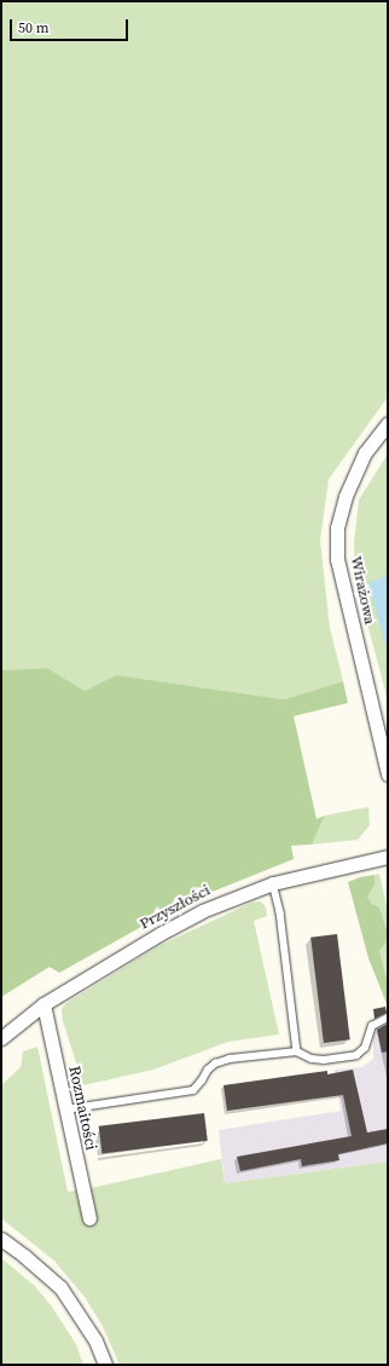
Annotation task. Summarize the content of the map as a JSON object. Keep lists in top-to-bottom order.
{
  "streets": {
    "street": ["Wirażowa", "Przyszłości", "Rozmaitości"]
  },
  "crossings": [
    ["Przyszłości", "Rozmaitości"]
  ],
  "scale_bar": "50 m"
}
